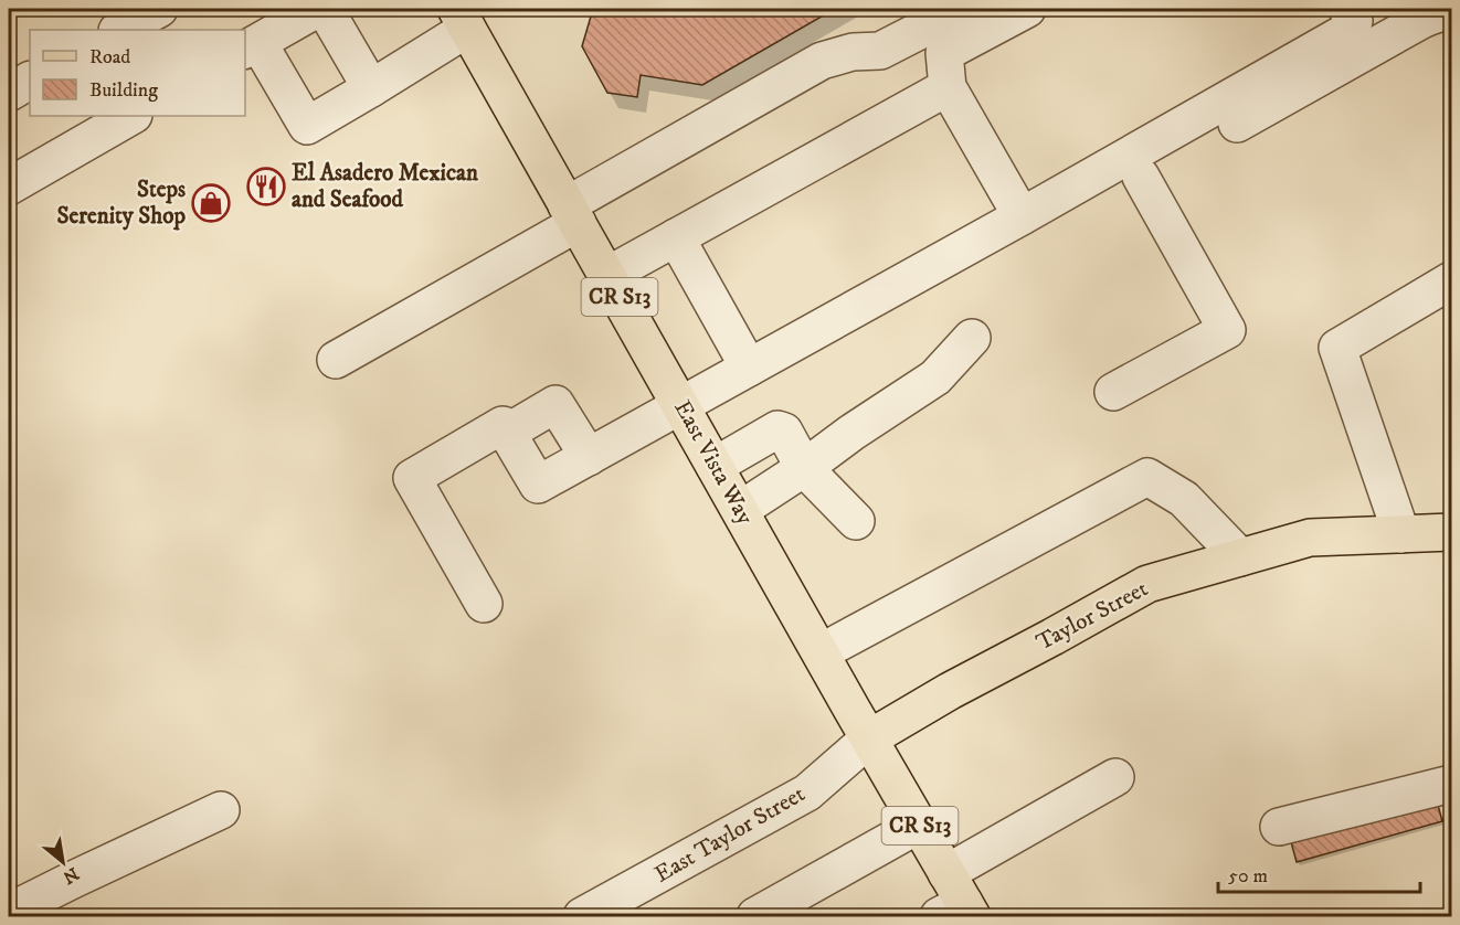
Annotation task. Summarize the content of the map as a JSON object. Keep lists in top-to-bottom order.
{
  "streets": {
    "main road": ["CR S13", "East Vista Way", "Taylor Street"],
    "street": ["East Taylor Street"]
  },
  "crossings": [
    ["East Vista Way", "Taylor Street"],
    ["East Vista Way", "East Taylor Street"],
    ["Taylor Street", "East Taylor Street"]
  ],
  "places": {
    "restaurant": ["El Asadero Mexican and Seafood"],
    "shop": ["Steps Serenity Shop"]
  },
  "legend": ["Road", "Building"],
  "scale_bar": "50 m",
  "north": "bottom right"
}
